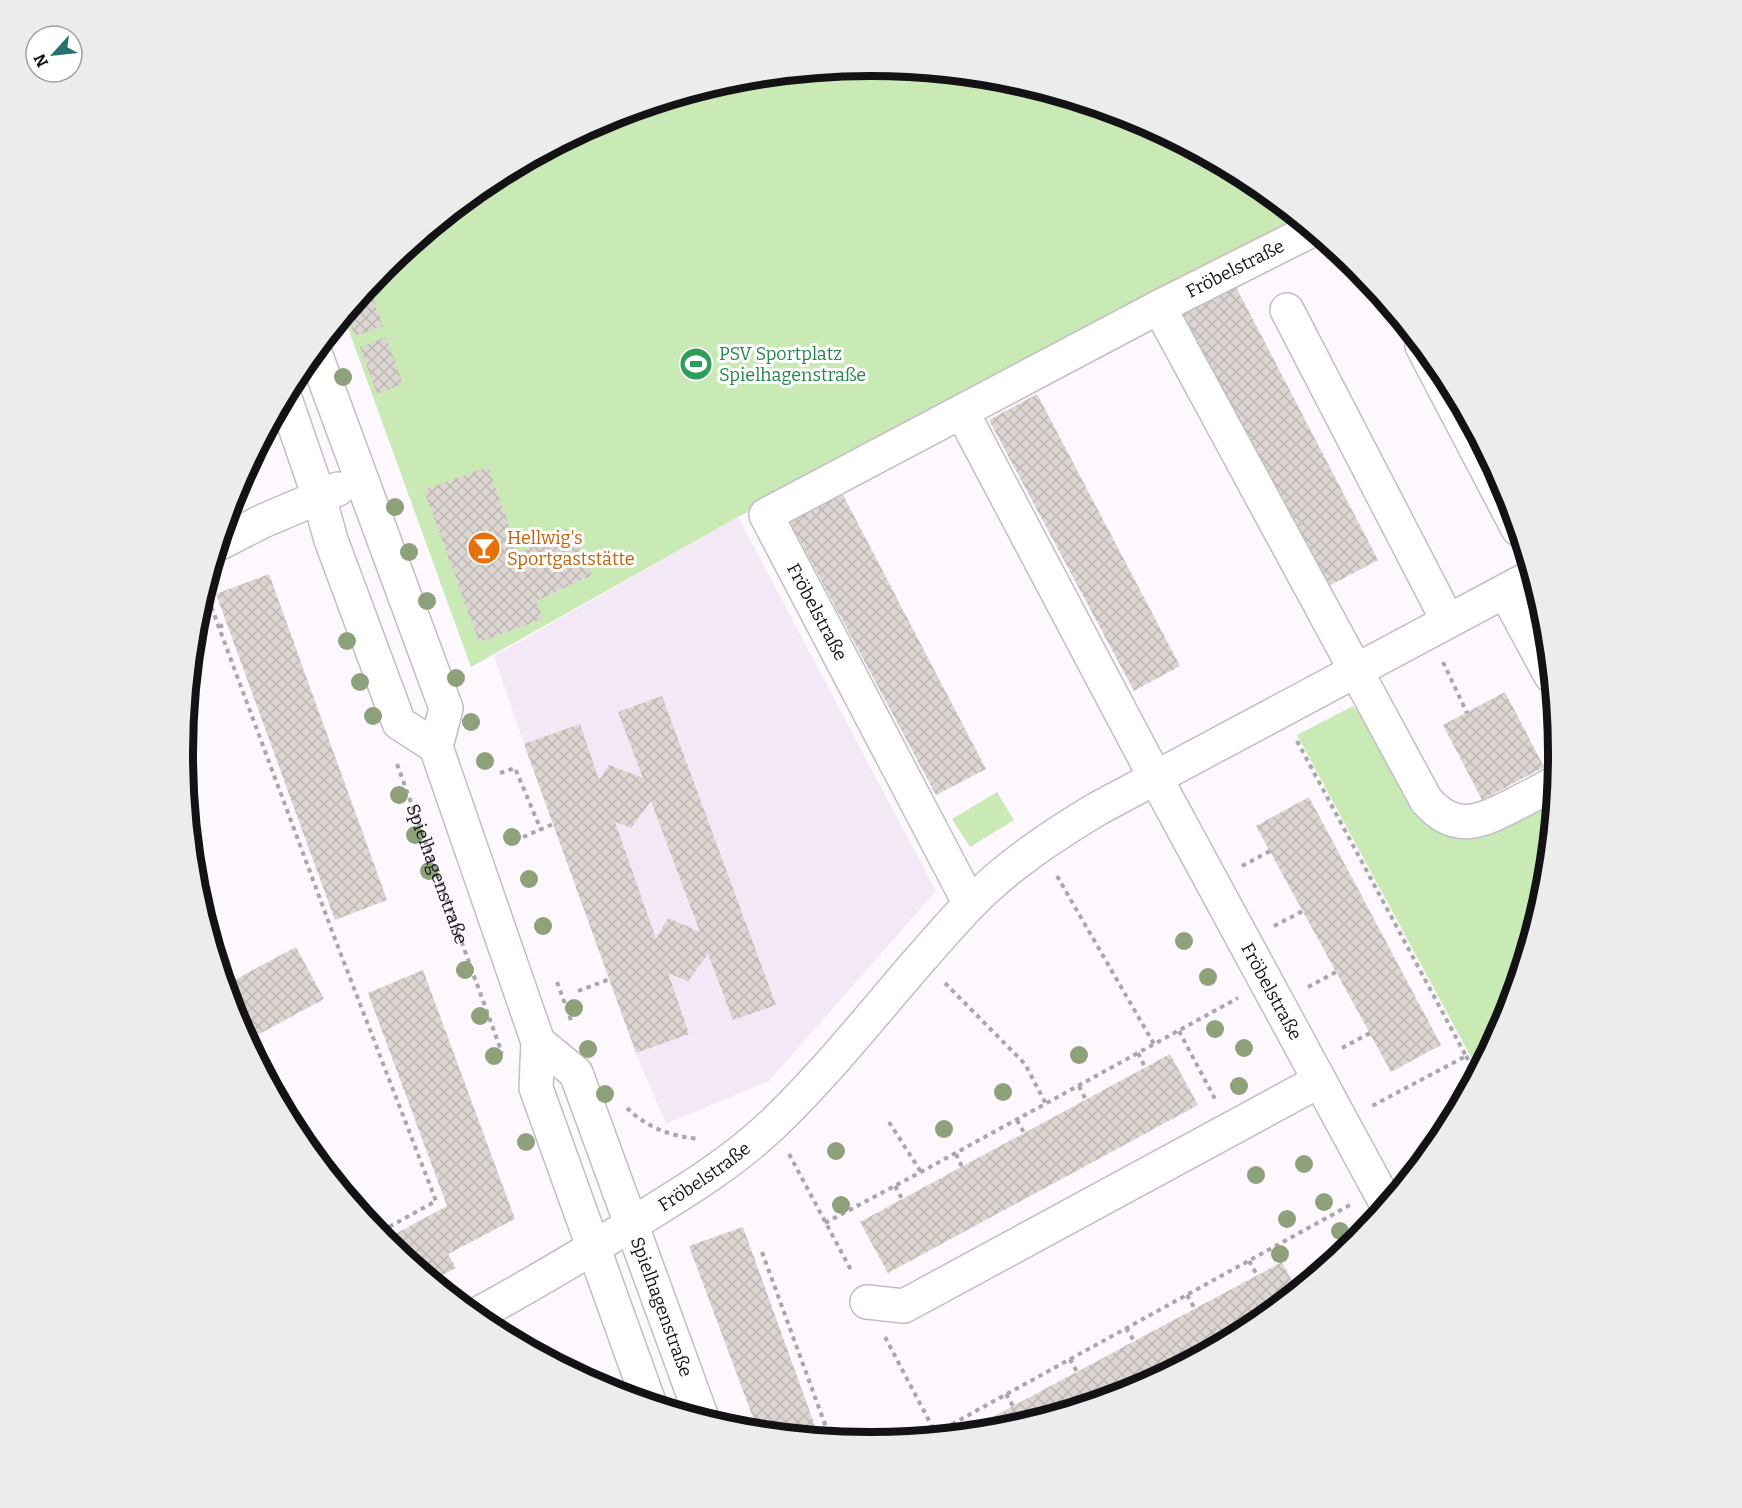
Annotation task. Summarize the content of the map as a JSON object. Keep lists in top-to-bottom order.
{
  "streets": {
    "street": ["Fröbelstraße", "Spielhagenstraße"]
  },
  "crossings": [
    ["Fröbelstraße", "Spielhagenstraße"]
  ],
  "places": {
    "sports": ["PSV Sportplatz Spielhagenstraße"],
    "bar": ["Hellwig's Sportgaststätte"]
  },
  "north": "bottom left"
}
